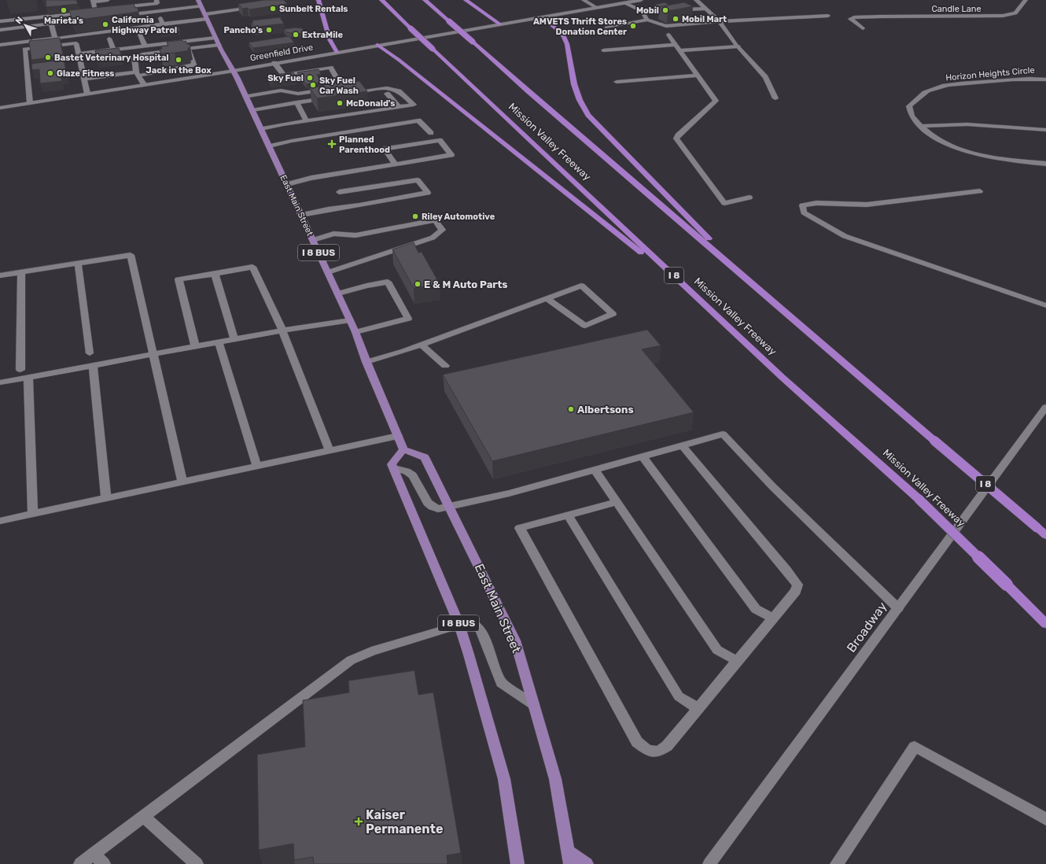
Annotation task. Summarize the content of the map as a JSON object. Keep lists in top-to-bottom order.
{
  "streets": {
    "highway": ["Mission Valley Freeway", "I 8"],
    "main road": ["East Main Street", "I 8 BUS"],
    "street": [
      "Candle Lane",
      "Greenfield Drive",
      "Horizon Heights Circle",
      "Broadway"
    ]
  },
  "crossings": [
    ["Greenfield Drive", "East Main Street"]
  ],
  "places": {
    "other": [
      "Sunbelt Rentals",
      "Marieta's",
      "Mobil",
      "Mobil Mart",
      "California Highway Patrol",
      "AMVETS Thrift Stores Donation Center",
      "Pancho's",
      "ExtraMile",
      "Bastet Veterinary Hospital",
      "Jack in the Box",
      "Glaze Fitness",
      "Sky Fuel",
      "Sky Fuel Car Wash",
      "McDonald's",
      "Riley Automotive",
      "E & M Auto Parts",
      "Albertsons"
    ],
    "health": ["Planned Parenthood", "Kaiser Permanente"]
  },
  "north": "top left"
}
